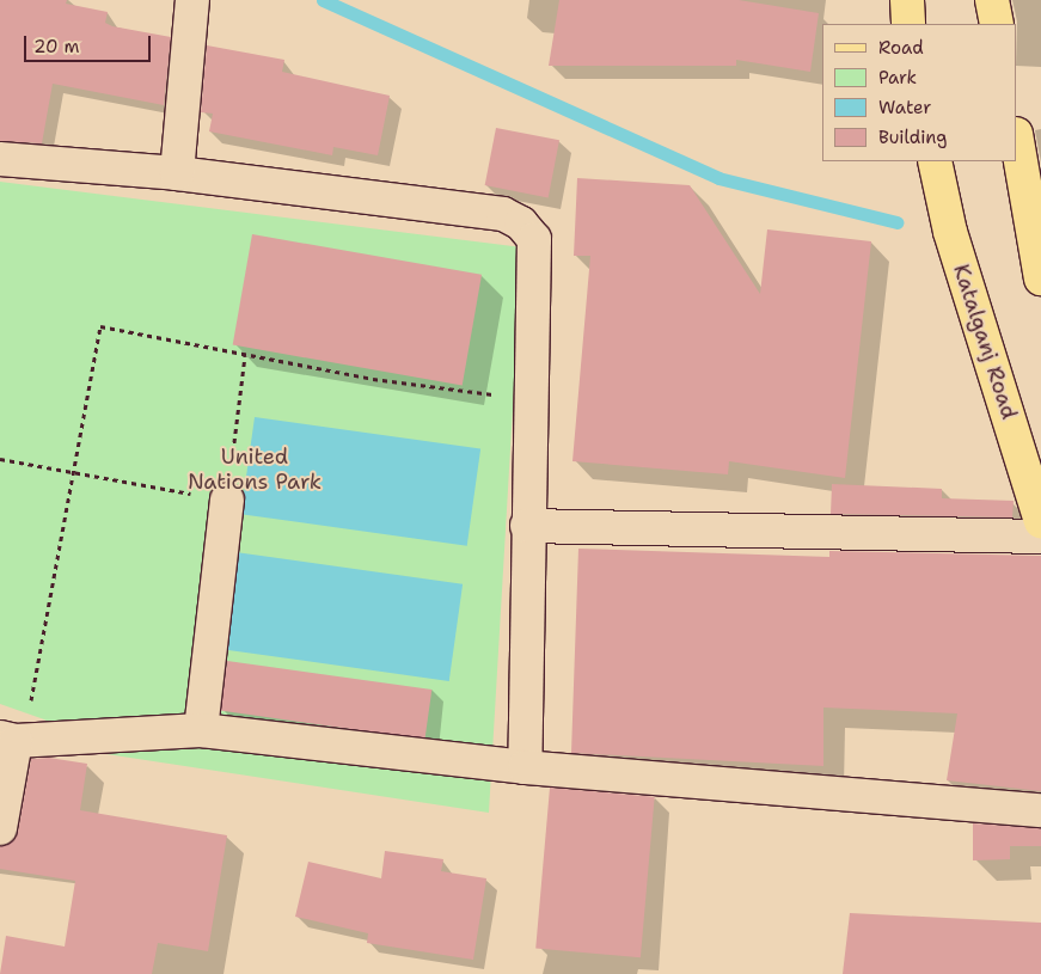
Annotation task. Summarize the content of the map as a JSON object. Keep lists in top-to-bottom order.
{
  "streets": {
    "main road": ["Katalganj Road"]
  },
  "parks": ["United Nations Park"],
  "legend": [
    "Road",
    "Park",
    "Water",
    "Building"
  ],
  "scale_bar": "20 m"
}
